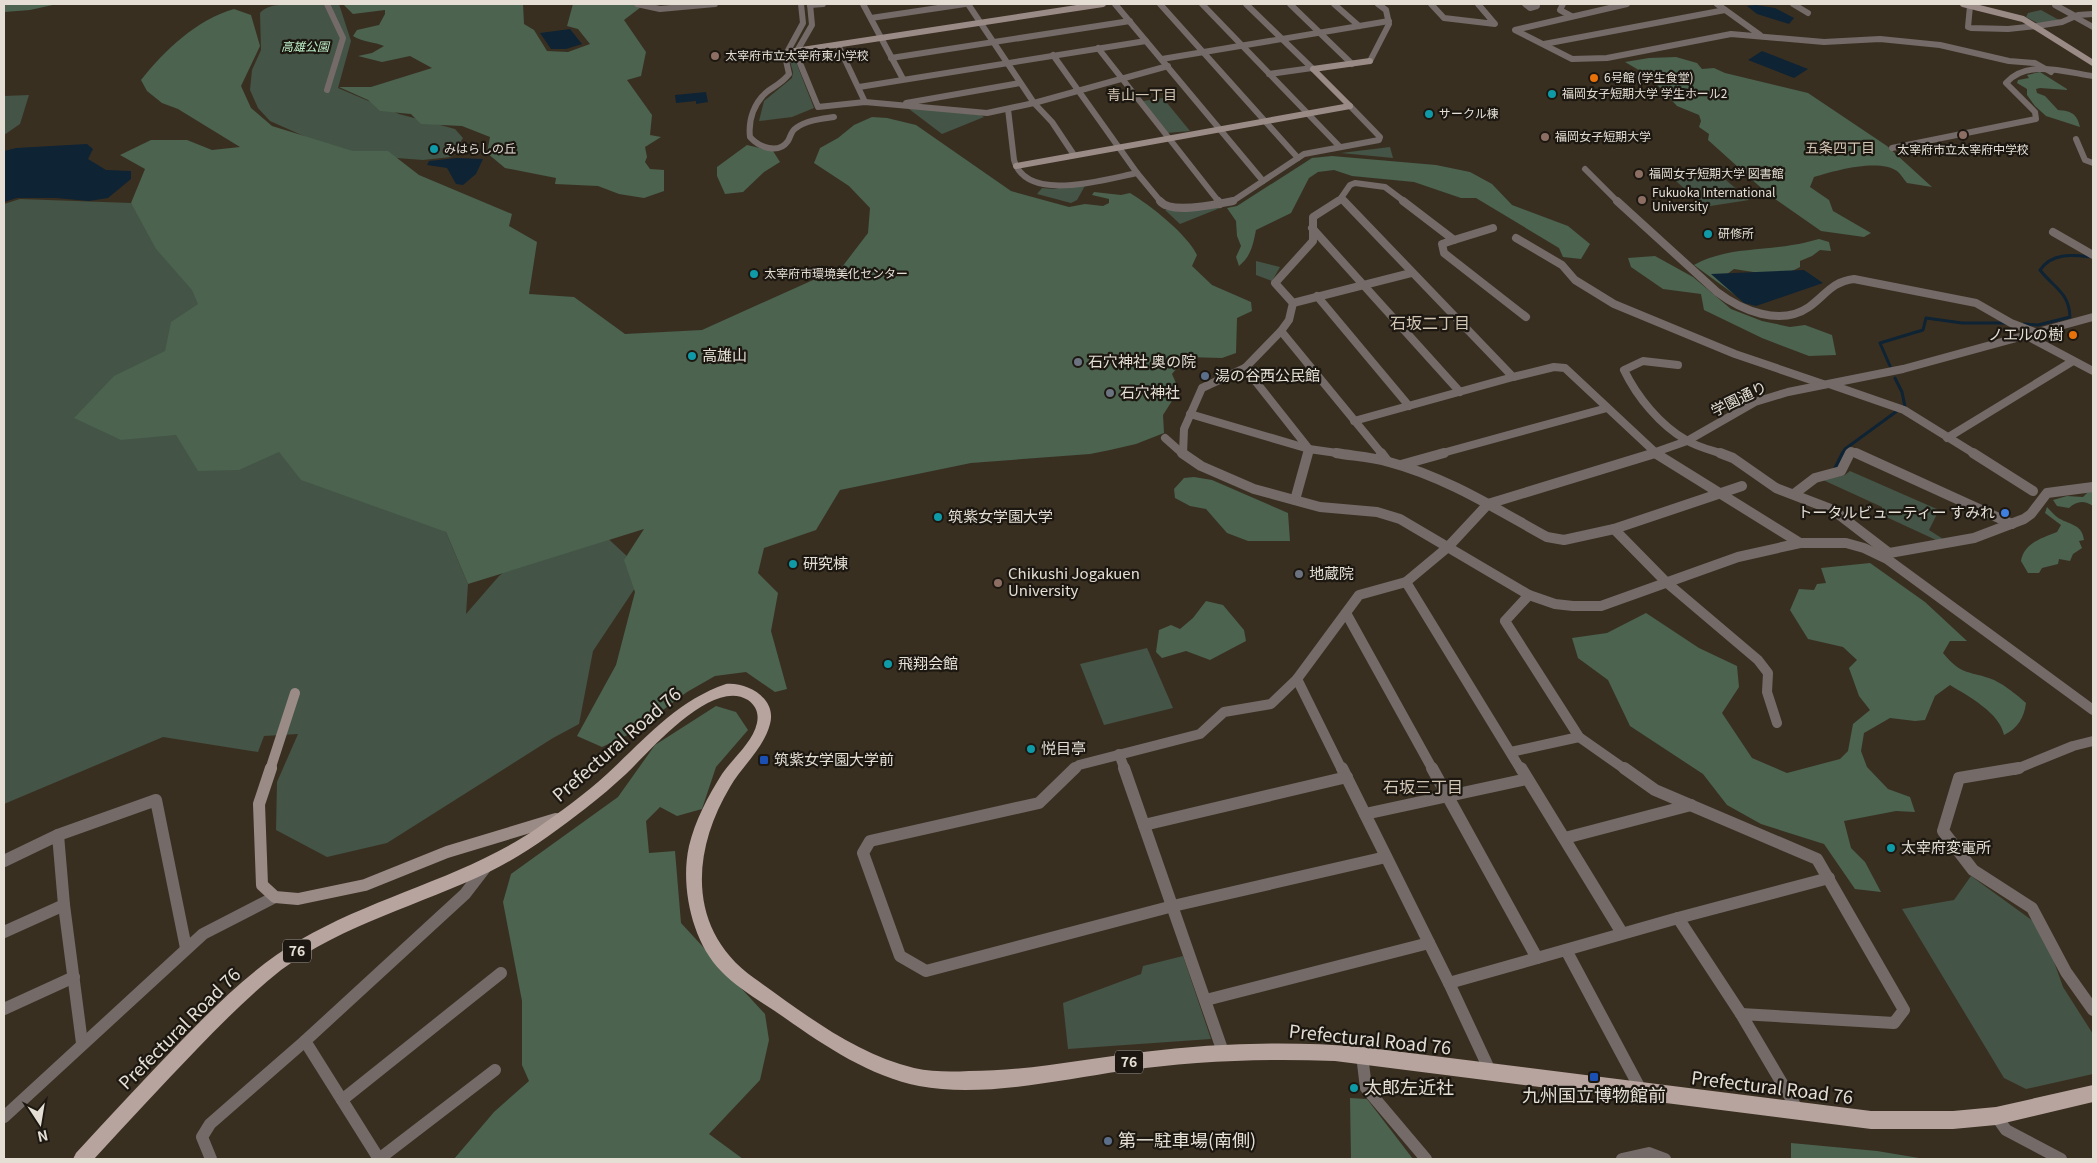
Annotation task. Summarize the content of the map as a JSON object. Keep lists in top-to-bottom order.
{
  "streets": {
    "main road": ["Prefectural Road 76", "76"],
    "street": ["学園通り"]
  },
  "districts": [
    "青山一丁目",
    "五条四丁目",
    "石坂二丁目",
    "石坂三丁目"
  ],
  "parks": ["高雄公園"],
  "places": {
    "other": [
      "太宰府市立太宰府東小学校",
      "6号館 (学生食堂)",
      "福岡女子短期大学 学生ホール2",
      "サークル棟",
      "太宰府市立太宰府中学校",
      "福岡女子短期大学",
      "みはらしの丘",
      "福岡女子短期大学 図書館",
      "Fukuoka International University",
      "研修所",
      "太宰府市環境美化センター",
      "ノエルの樹",
      "高雄山",
      "石穴神社 奥の院",
      "湯の谷西公民館",
      "石穴神社",
      "トータルビューティー すみれ",
      "筑紫女学園大学",
      "研究棟",
      "地蔵院",
      "Chikushi Jogakuen University",
      "飛翔会館",
      "悦目亭",
      "太宰府変電所",
      "太郎左近社",
      "第一駐車場(南側)"
    ],
    "transit": ["筑紫女学園大学前", "九州国立博物館前"]
  },
  "north": "bottom"
}
